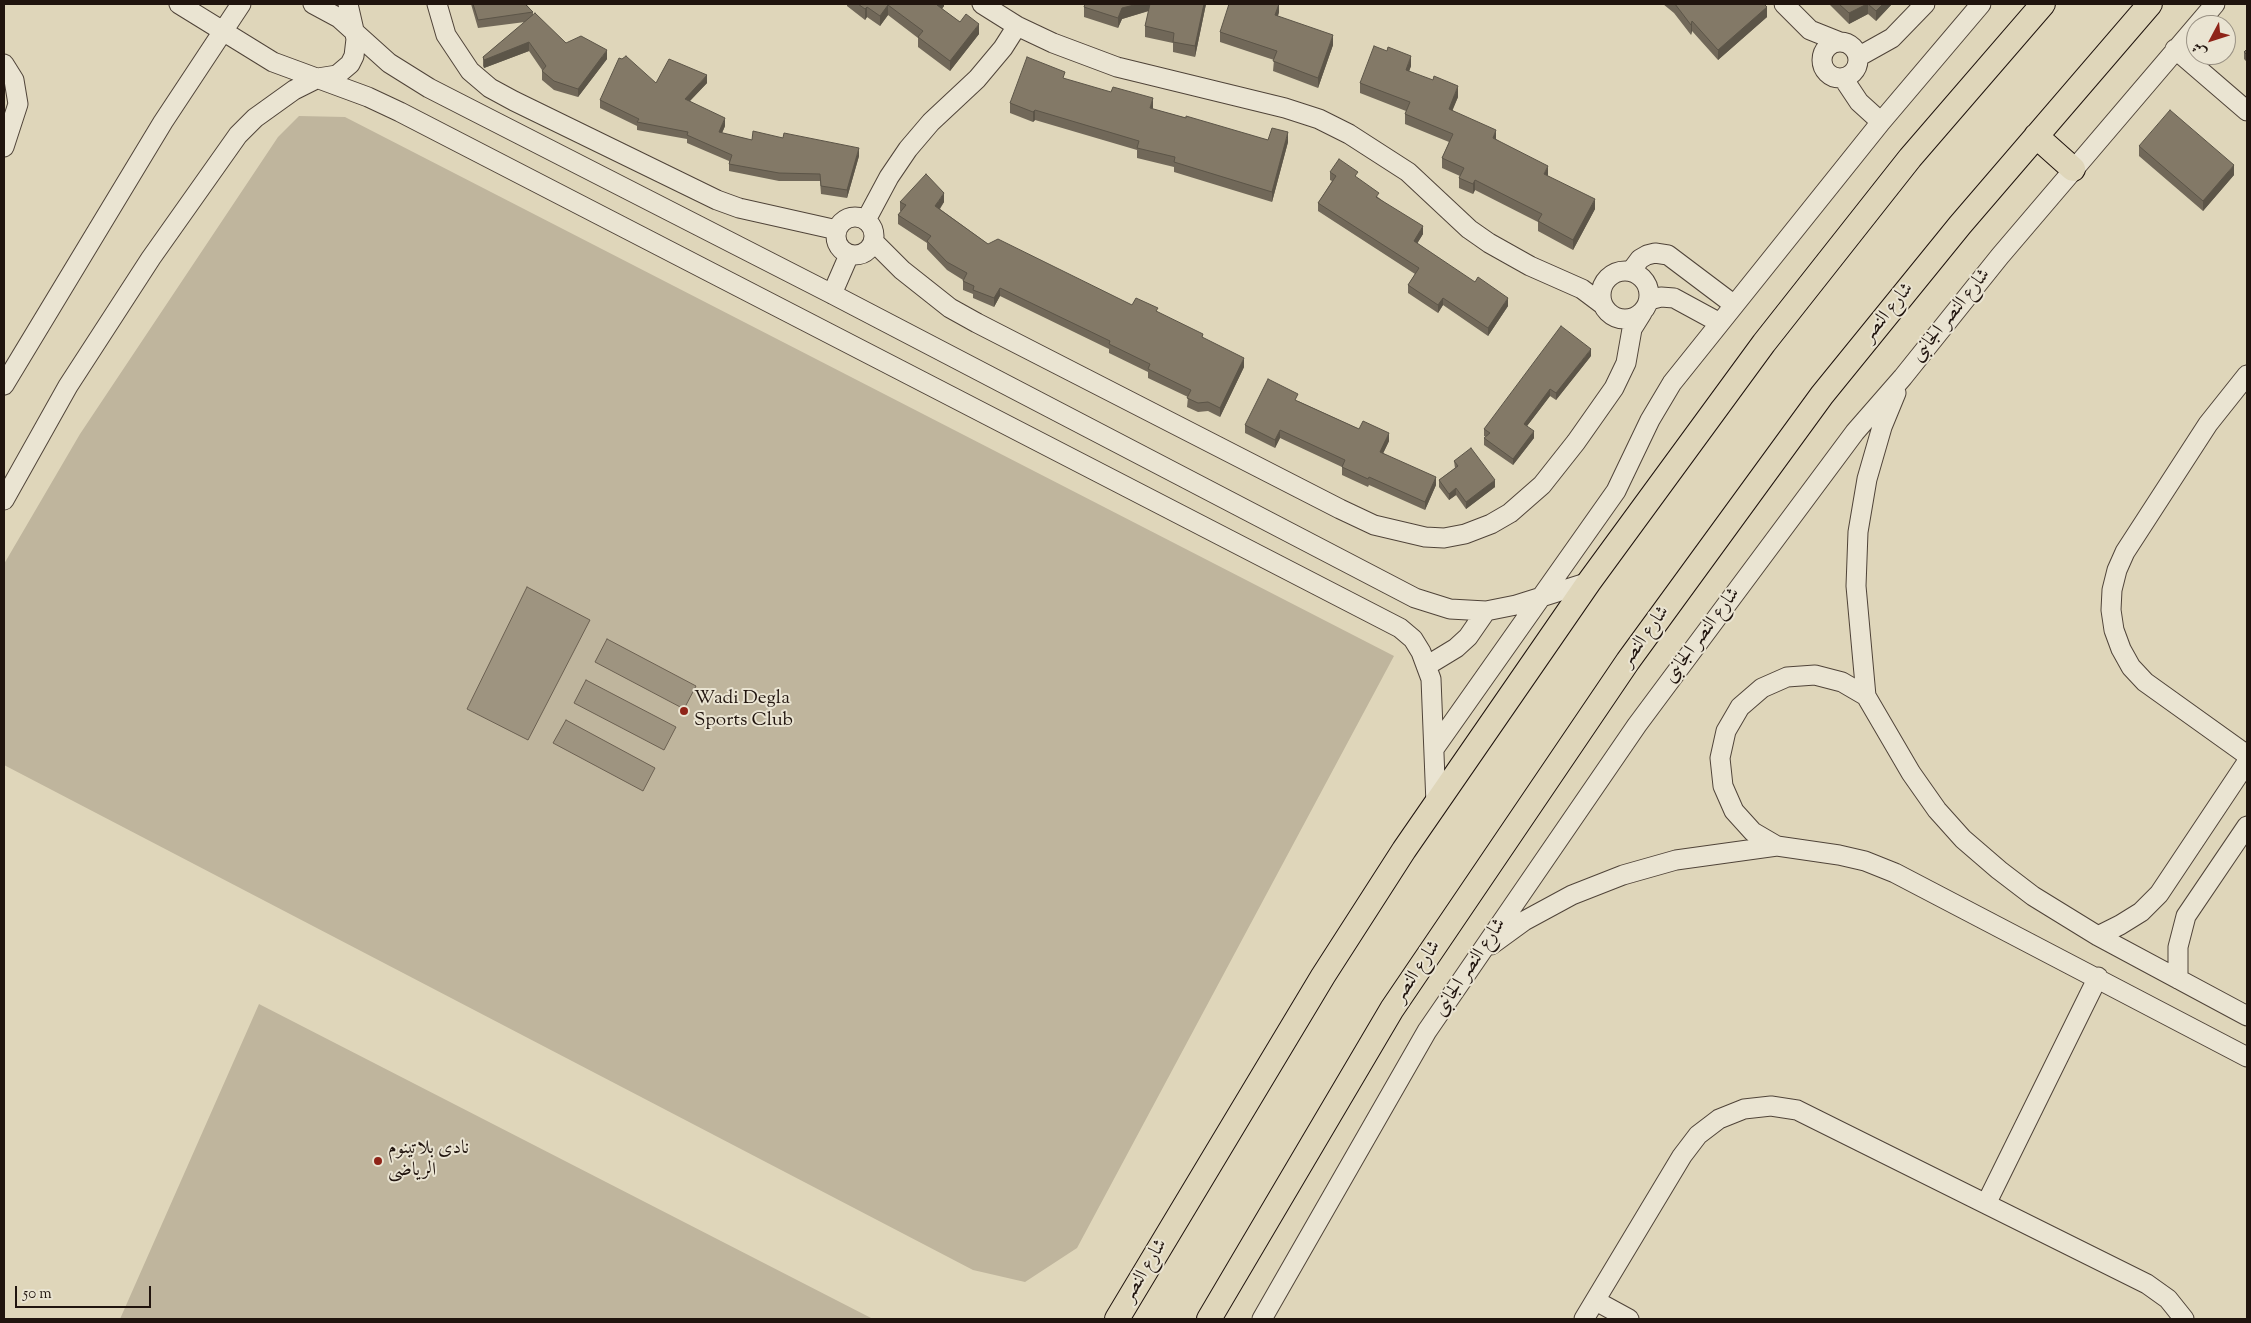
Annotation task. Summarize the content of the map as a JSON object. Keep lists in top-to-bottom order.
{
  "streets": {
    "main road": ["شارع النصر"],
    "street": ["شارع النصر الجانبى"]
  },
  "places": ["Wadi Degla Sports Club", "نادى بلاتينوم الرياضى"],
  "scale_bar": "50 m",
  "north": "bottom left"
}
